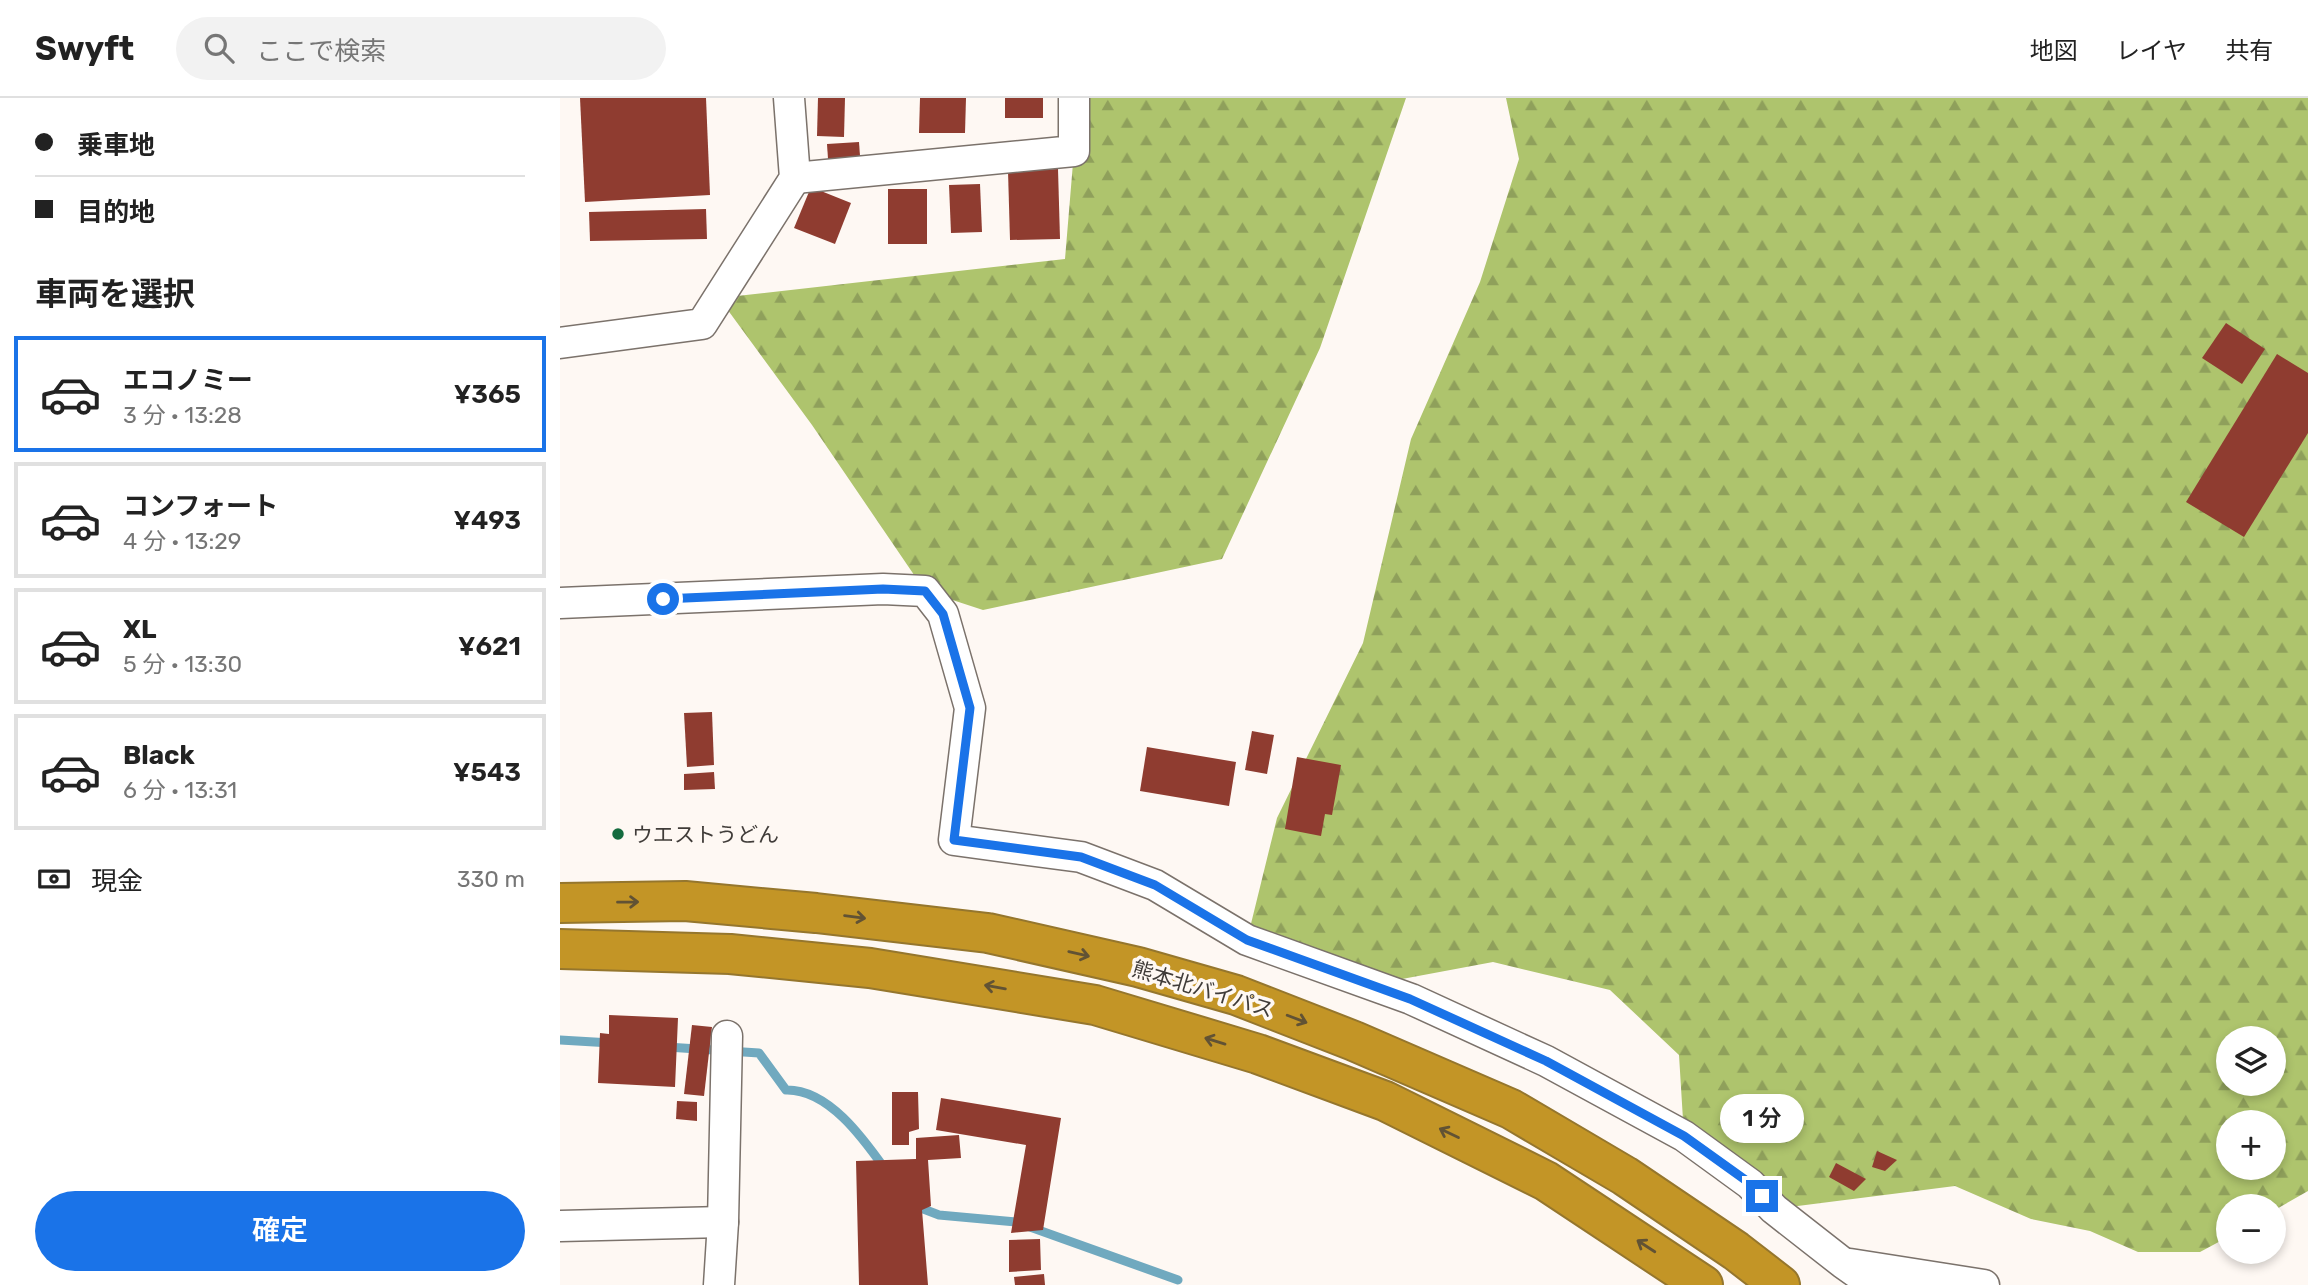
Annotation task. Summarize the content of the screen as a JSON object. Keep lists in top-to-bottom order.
{
  "streets": {
    "highway": ["熊本北バイパス"]
  },
  "places": ["ウエストうどん"],
  "page": {
    "header": "Swyft",
    "search": "ここで検索",
    "nav": ["地図", "レイヤ", "共有"],
    "banner": ["乗車地", "目的地"],
    "heading": "車両を選択",
    "list": [
      {
        "name": "エコノミー",
        "note": "3 分 · 13:28",
        "value": "¥365"
      },
      {
        "name": "コンフォート",
        "note": "4 分 · 13:29",
        "value": "¥493"
      },
      {
        "name": "XL",
        "note": "5 分 · 13:30",
        "value": "¥621"
      },
      {
        "name": "Black",
        "note": "6 分 · 13:31",
        "value": "¥543"
      }
    ],
    "pay": ["現金", "330 m"],
    "map_buttons": ["+", "−"],
    "bubble": "1 分",
    "buttons": "確定"
  }
}
